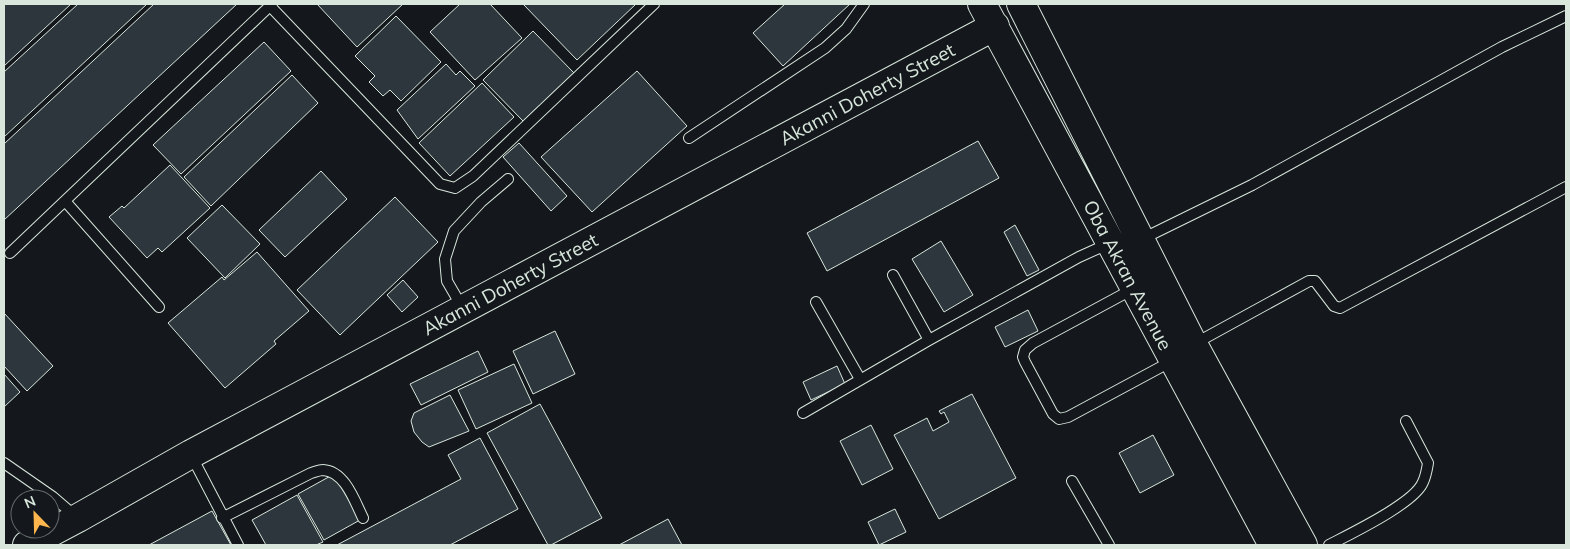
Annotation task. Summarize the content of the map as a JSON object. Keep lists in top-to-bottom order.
{
  "streets": {
    "main road": ["Akanni Doherty Street", "Oba Akran Avenue"]
  },
  "crossings": [
    ["Akanni Doherty Street", "Oba Akran Avenue"]
  ],
  "north": "top left"
}
